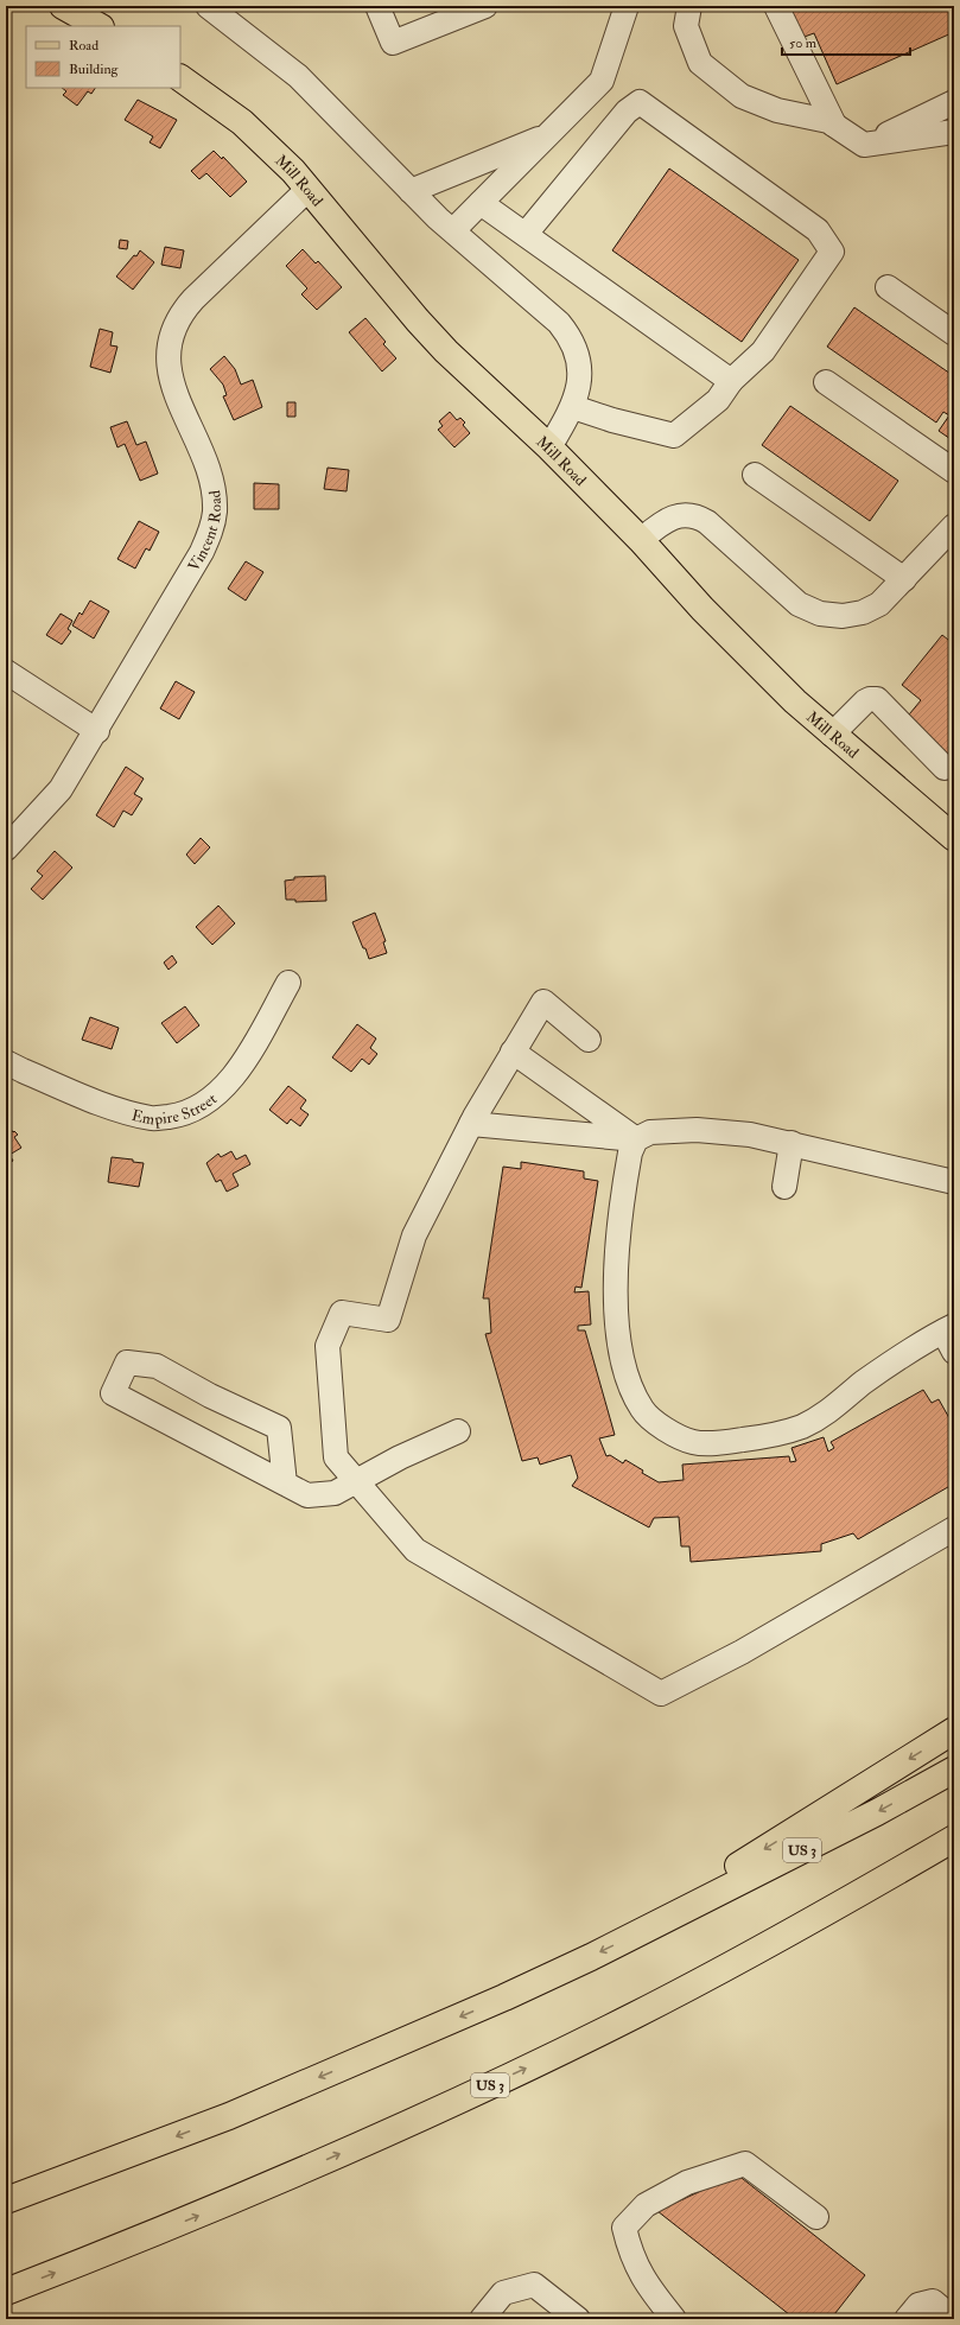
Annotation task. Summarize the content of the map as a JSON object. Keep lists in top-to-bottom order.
{
  "streets": {
    "main road": ["Mill Road", "US 3"],
    "street": ["Vincent Road", "Empire Street"]
  },
  "crossings": [
    ["Mill Road", "Vincent Road"]
  ],
  "legend": ["Road", "Building"],
  "scale_bar": "50 m"
}
